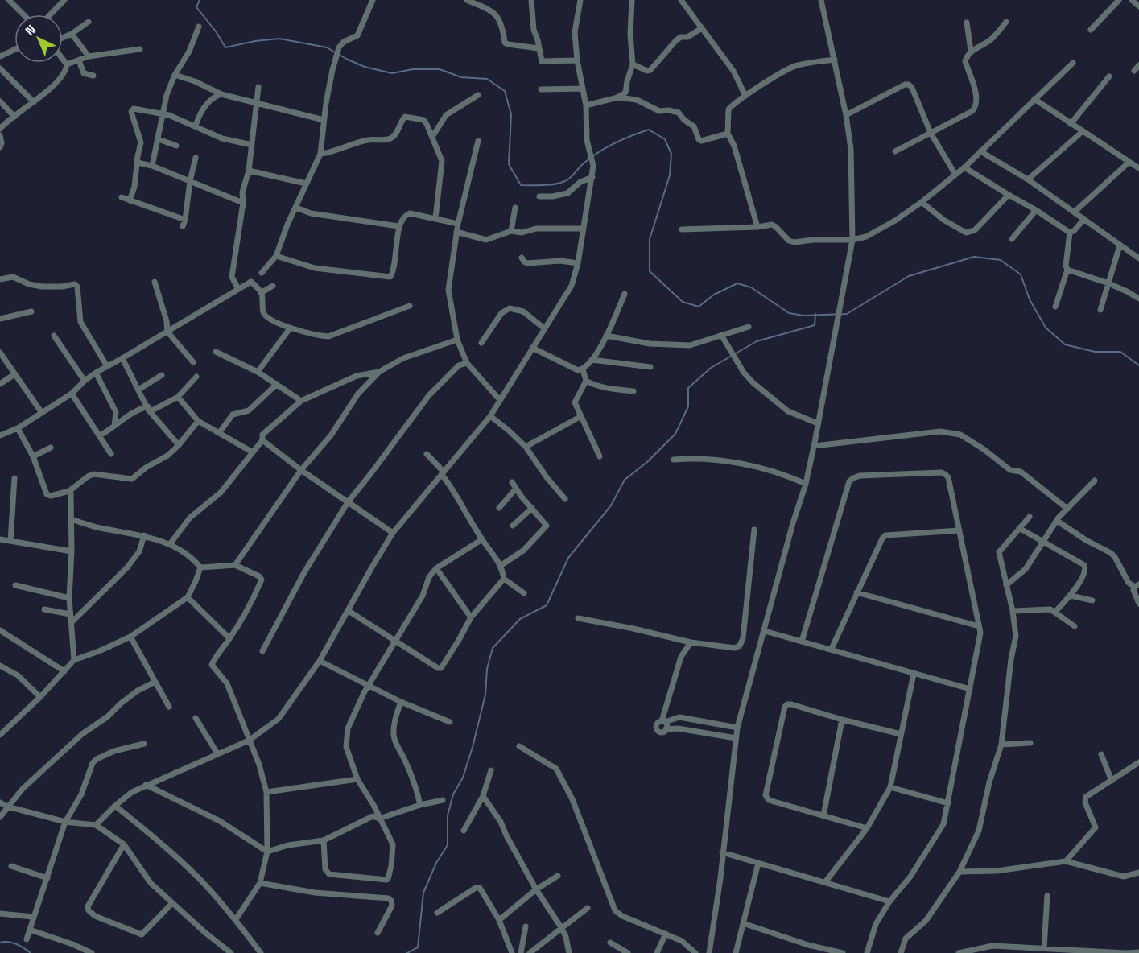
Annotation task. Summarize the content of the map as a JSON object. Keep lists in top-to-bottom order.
{
  "north": "top left"
}
